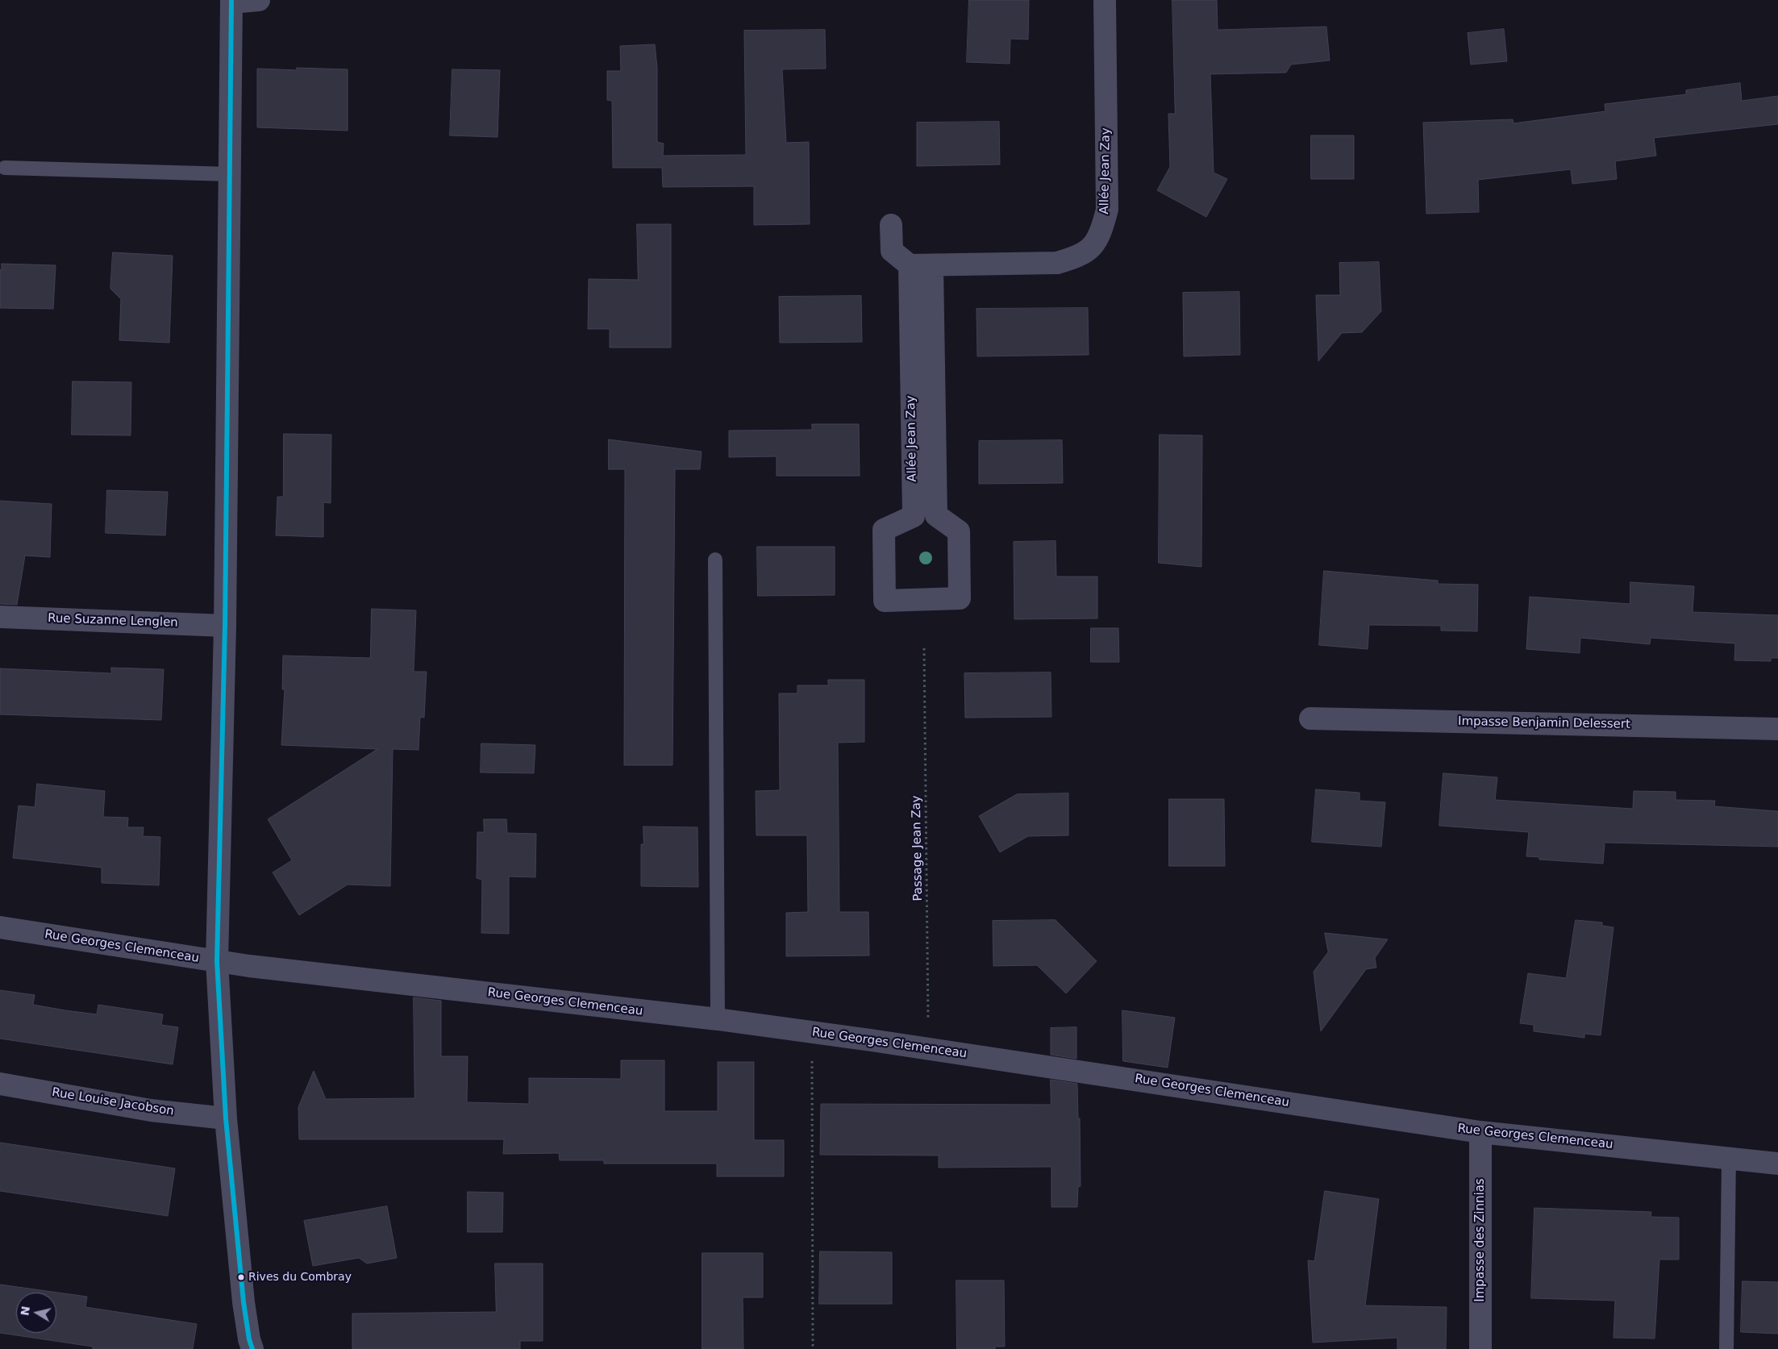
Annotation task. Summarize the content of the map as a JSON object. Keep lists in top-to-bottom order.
{
  "streets": {
    "street": [
      "Allée Jean Zay",
      "Rue Suzanne Lenglen",
      "Impasse Benjamin Delessert",
      "Rue Georges Clemenceau",
      "Rue Louise Jacobson",
      "Impasse des Zinnias"
    ],
    "path": ["Passage Jean Zay"]
  },
  "crossings": [
    ["Passage Jean Zay", "Rue Georges Clemenceau"],
    ["Rue Georges Clemenceau", "Impasse des Zinnias"]
  ],
  "places": ["Rives du Combray"],
  "north": "left"
}
